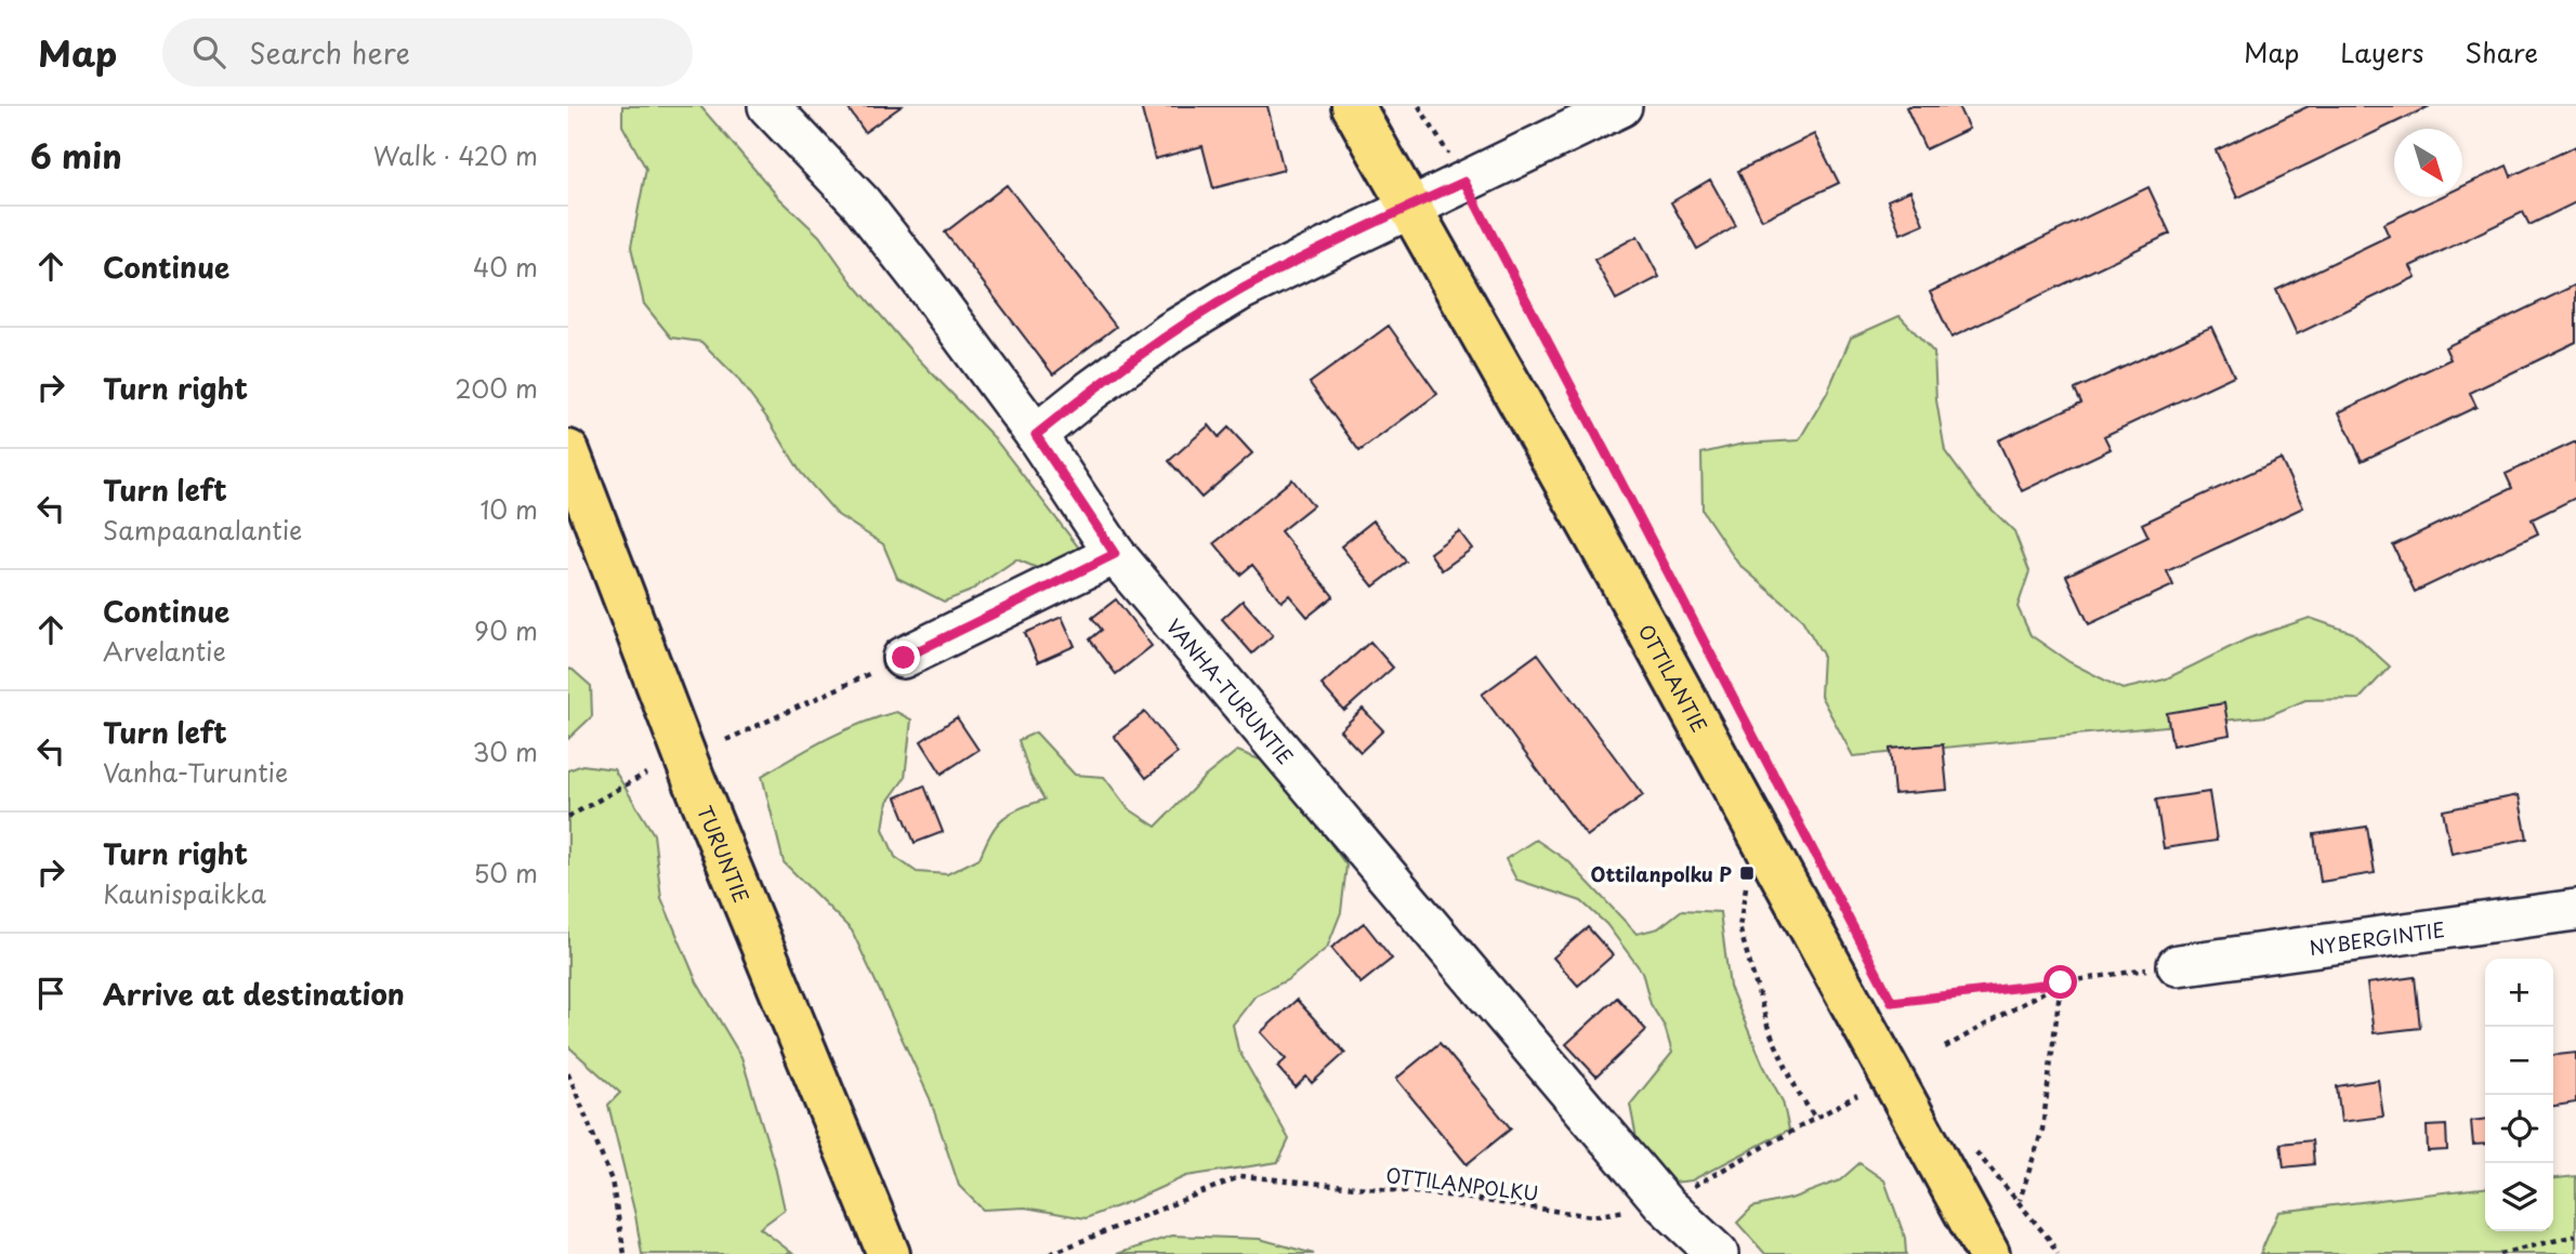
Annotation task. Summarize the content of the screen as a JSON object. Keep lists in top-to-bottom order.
{
  "streets": {
    "main road": ["OTTILANTIE", "TURUNTIE"],
    "street": ["VANHA-TURUNTIE", "NYBERGINTIE"],
    "path": ["OTTILANPOLKU"]
  },
  "crossings": [
    ["VANHA-TURUNTIE", "OTTILANPOLKU"]
  ],
  "places": {
    "transit": ["Ottilanpolku P"]
  },
  "north": "bottom right",
  "page": {
    "header": "Map",
    "search": "Search here",
    "nav": ["Map", "Layers", "Share"],
    "heading": ["6 min", "Walk · 420 m"],
    "list": [
      ["Continue", "40 m"],
      ["Turn right", "200 m"],
      ["Turn left", "Sampaanalantie", "10 m"],
      ["Continue", "Arvelantie", "90 m"],
      ["Turn left", "Vanha-Turuntie", "30 m"],
      ["Turn right", "Kaunispaikka", "50 m"],
      "Arrive at destination"
    ],
    "map_buttons": ["+", "−"]
  }
}
